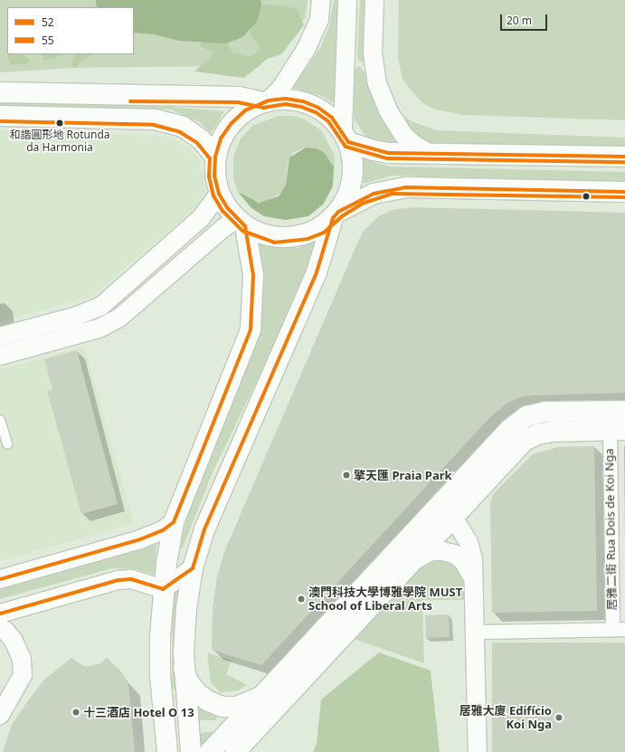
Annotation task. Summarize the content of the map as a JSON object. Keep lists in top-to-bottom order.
{
  "streets": {
    "street": ["居雅二街 Rua Dois de Koi Nga"]
  },
  "places": [
    "和諧圓形地 Rotunda da Harmonia",
    "擎天匯 Praia Park",
    "澳門科技大學博雅學院 MUST School of Liberal Arts",
    "十三酒店 Hotel O 13",
    "居雅大廈 Edifício Koi Nga"
  ],
  "lines": ["transit line 52", "transit line 55"],
  "legend": ["52", "55"],
  "scale_bar": "20 m"
}
